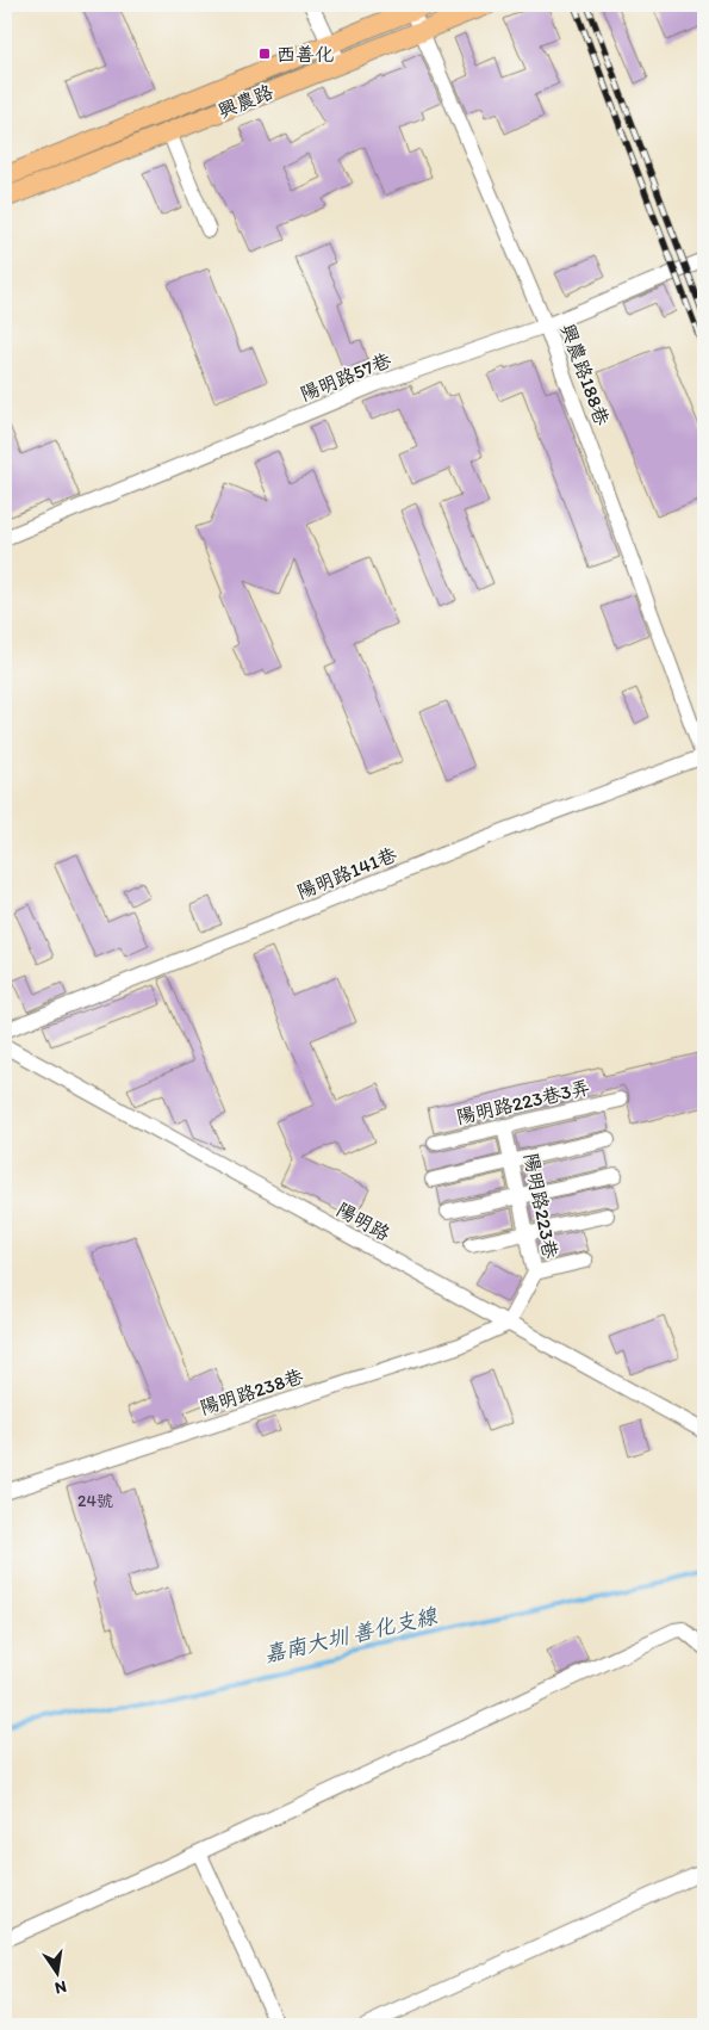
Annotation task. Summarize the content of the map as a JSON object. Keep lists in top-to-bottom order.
{
  "streets": {
    "main road": ["興農路"],
    "street": [
      "興農路188巷",
      "陽明路57巷",
      "陽明路141巷",
      "陽明路223巷3弄",
      "陽明路223巷",
      "陽明路",
      "陽明路238巷"
    ]
  },
  "crossings": [
    ["興農路", "興農路188巷"],
    ["興農路188巷", "陽明路57巷"],
    ["興農路188巷", "陽明路141巷"],
    ["陽明路223巷3弄", "陽明路223巷"],
    ["陽明路223巷", "陽明路"],
    ["陽明路223巷", "陽明路238巷"],
    ["陽明路", "陽明路238巷"]
  ],
  "water": ["嘉南大圳 善化支線"],
  "places": {
    "transit": ["西善化"]
  },
  "house_numbers": ["24號"],
  "north": "bottom"
}
